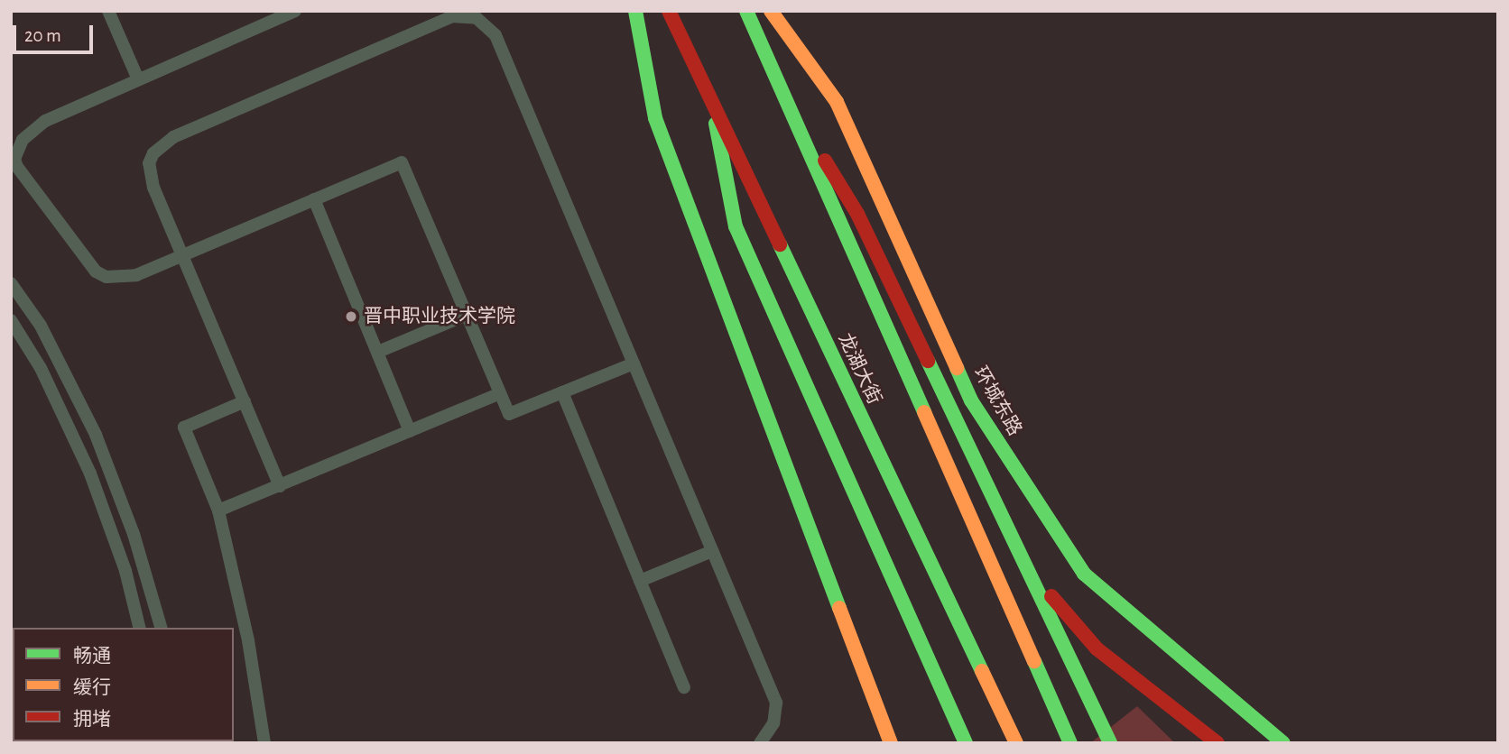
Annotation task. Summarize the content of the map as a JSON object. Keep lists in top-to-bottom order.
{
  "streets": {
    "main road": ["龙湖大街", "环城东路"]
  },
  "places": ["晋中职业技术学院"],
  "legend": ["畅通", "缓行", "拥堵"],
  "scale_bar": "20 m"
}
